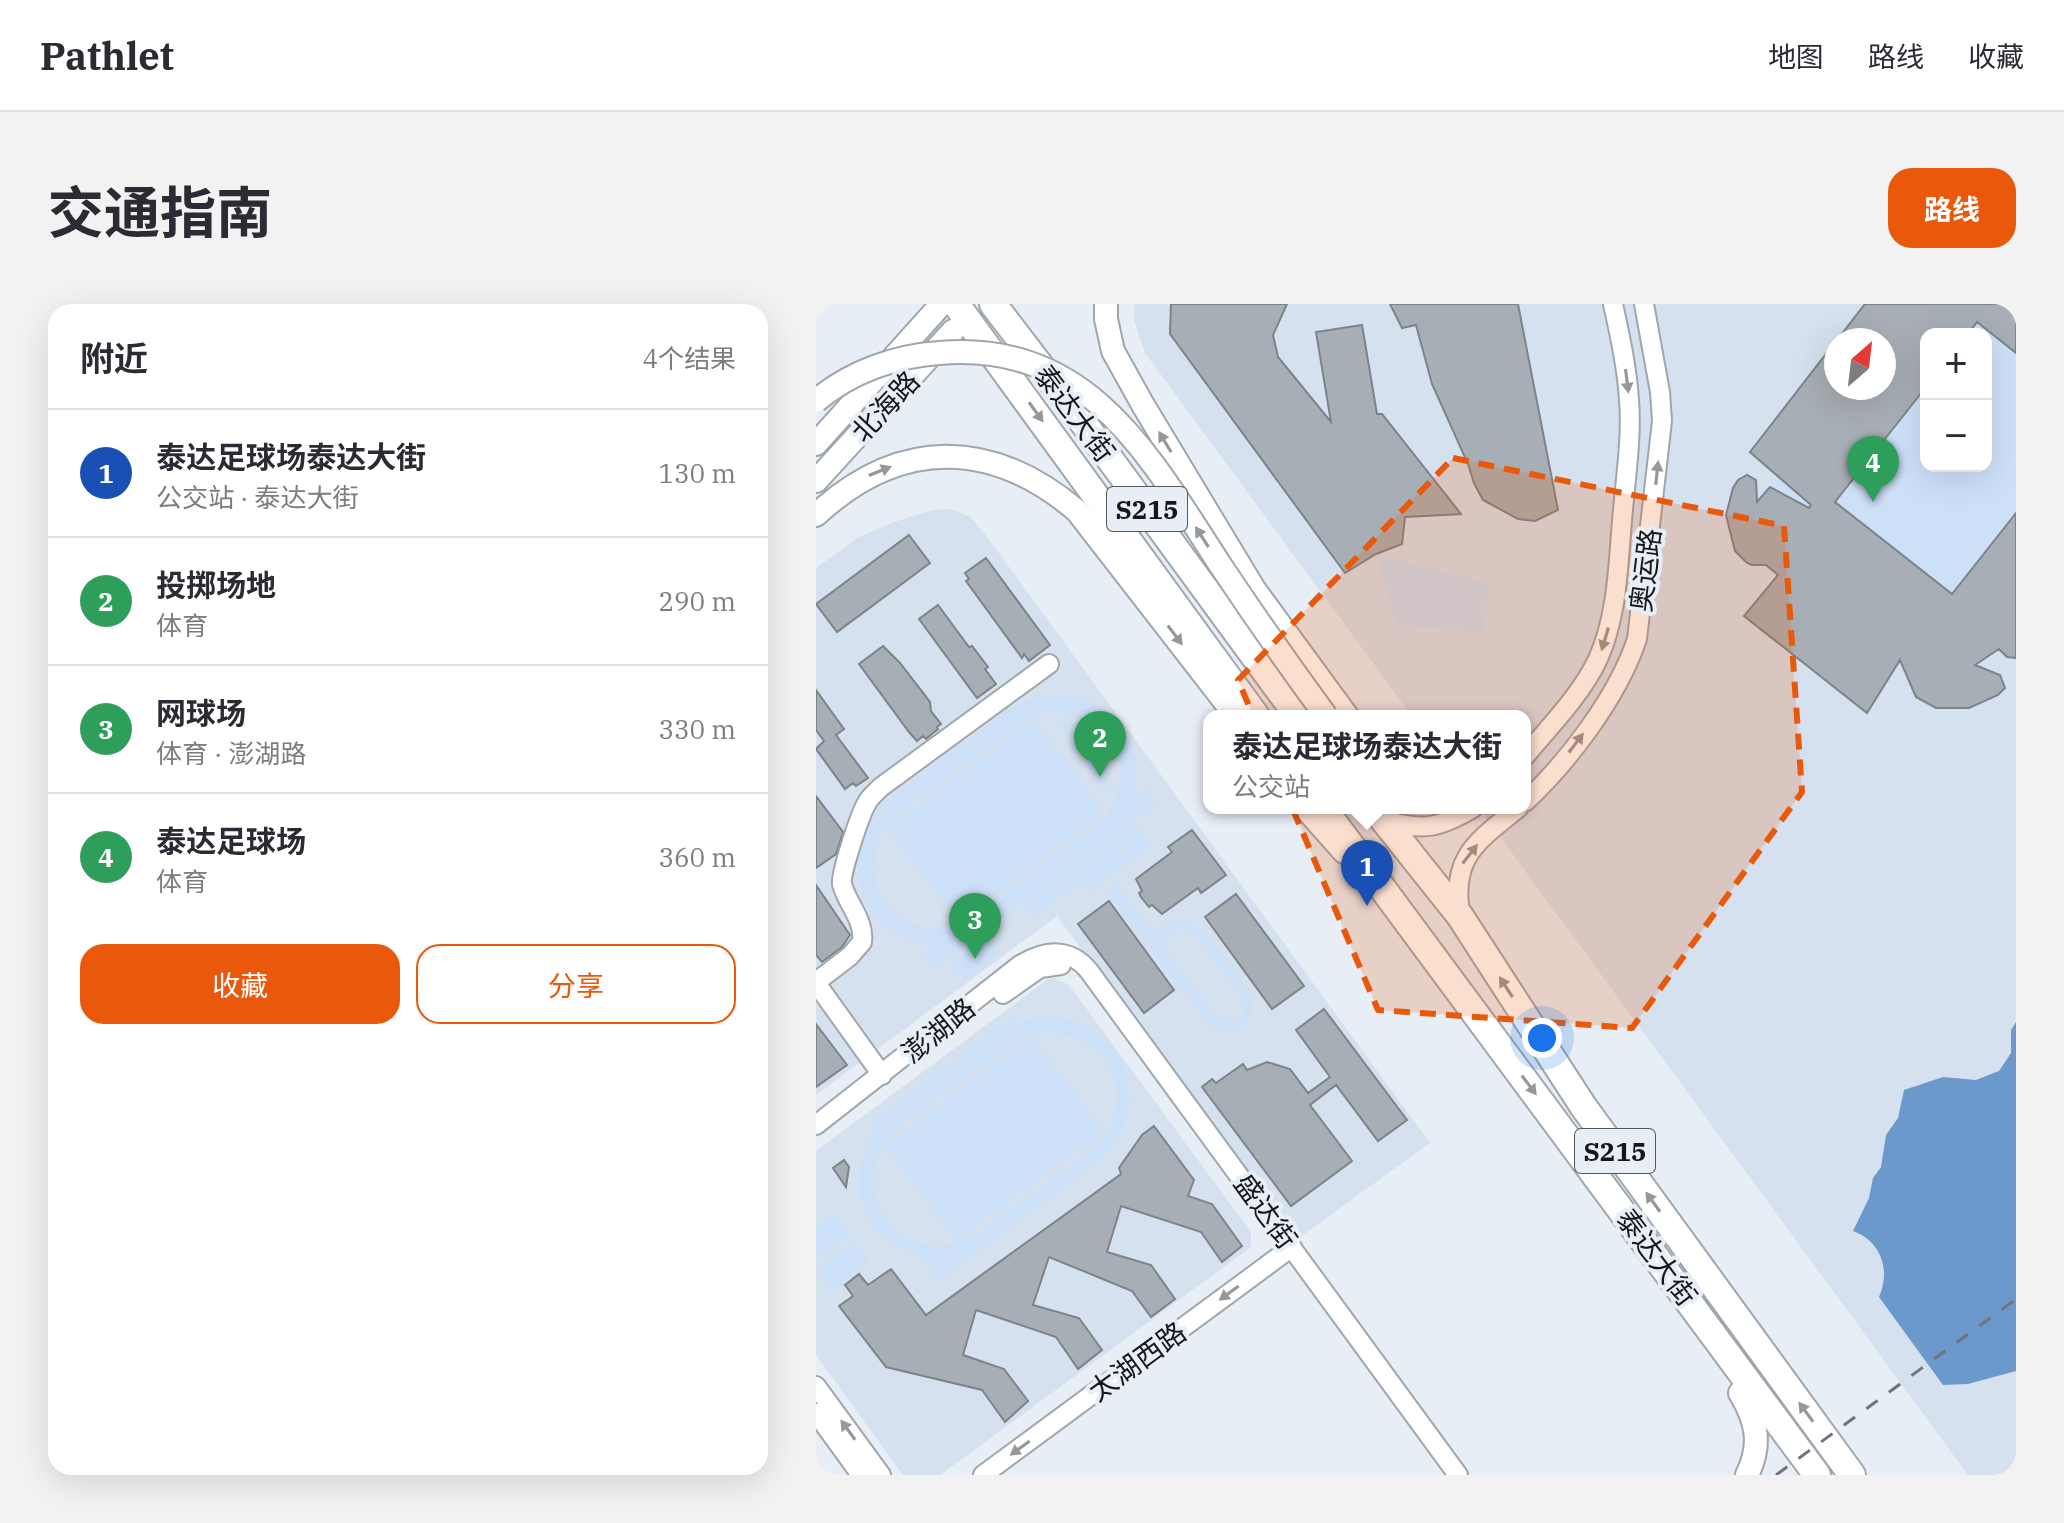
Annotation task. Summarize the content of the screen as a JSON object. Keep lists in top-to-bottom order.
{
  "streets": {
    "highway": ["泰达大街", "S215"],
    "main road": ["北海路"],
    "street": [
      "奥运路",
      "澎湖路",
      "盛达街",
      "太湖西路"
    ]
  },
  "crossings": [
    ["北海路", "泰达大街"],
    ["澎湖路", "盛达街"],
    ["盛达街", "太湖西路"]
  ],
  "one_way": ["太湖西路"],
  "north": "top right",
  "page": {
    "header": "Pathlet",
    "nav": ["地图", "路线", "收藏"],
    "title": "交通指南",
    "buttons": [
      "路线",
      ["收藏", "分享"]
    ],
    "heading": ["附近", "4个结果"],
    "map_buttons": ["+", "−"],
    "list": [
      {
        "mark": "1",
        "name": "泰达足球场泰达大街",
        "note": "公交站 · 泰达大街",
        "value": "130 m"
      },
      {
        "mark": "2",
        "name": "投掷场地",
        "note": "体育",
        "value": "290 m"
      },
      {
        "mark": "3",
        "name": "网球场",
        "note": "体育 · 澎湖路",
        "value": "330 m"
      },
      {
        "mark": "4",
        "name": "泰达足球场",
        "note": "体育",
        "value": "360 m"
      }
    ],
    "pins": [
      "4",
      "2",
      "1",
      "3"
    ],
    "popup": ["泰达足球场泰达大街", "公交站"]
  }
}
